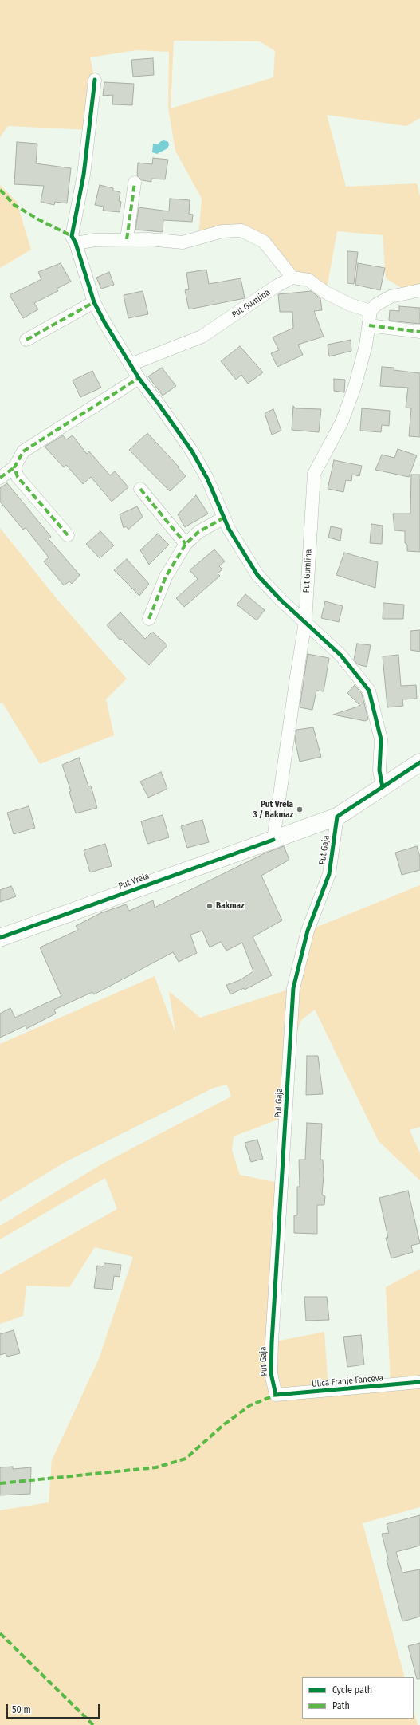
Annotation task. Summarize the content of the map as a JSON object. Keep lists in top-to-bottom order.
{
  "streets": {
    "main road": ["Put Vrela"],
    "street": ["Put Gumlina", "Put Gaja", "Ulica Franje Fanceva"]
  },
  "crossings": [
    ["Put Gumlina", "Put Vrela"],
    ["Put Gaja", "Put Vrela"],
    ["Put Gaja", "Ulica Franje Fanceva"]
  ],
  "places": ["Put Vrela 3 / Bakmaz", "Bakmaz"],
  "legend": ["Cycle path", "Path"],
  "scale_bar": "50 m"
}
